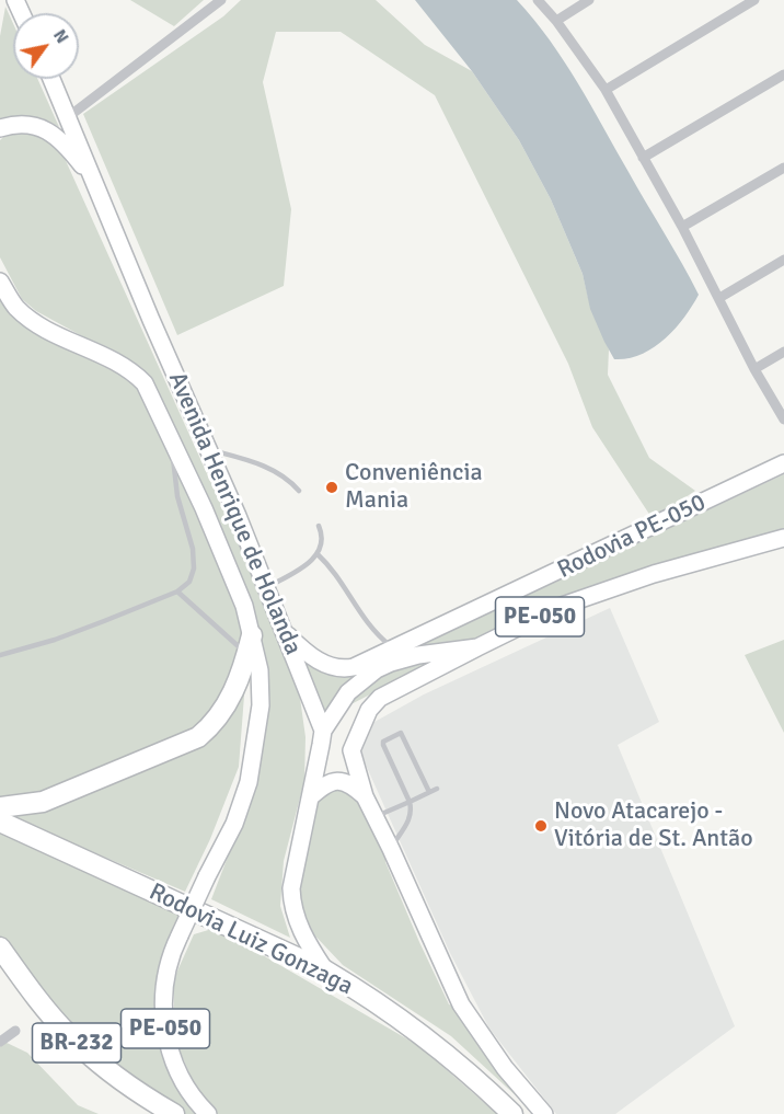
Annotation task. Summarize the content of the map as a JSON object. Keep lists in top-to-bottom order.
{
  "streets": {
    "highway": ["Rodovia Luiz Gonzaga", "BR-232"],
    "main road": ["Avenida Henrique de Holanda", "Rodovia PE-050", "PE-050"]
  },
  "crossings": [
    ["Avenida Henrique de Holanda", "Rodovia PE-050"],
    ["Avenida Henrique de Holanda", "PE-050"],
    ["Rodovia PE-050", "PE-050"],
    ["PE-050", "Rodovia Luiz Gonzaga"]
  ],
  "places": ["Conveniência Mania", "Novo Atacarejo - Vitória de St. Antão"],
  "north": "top right"
}
